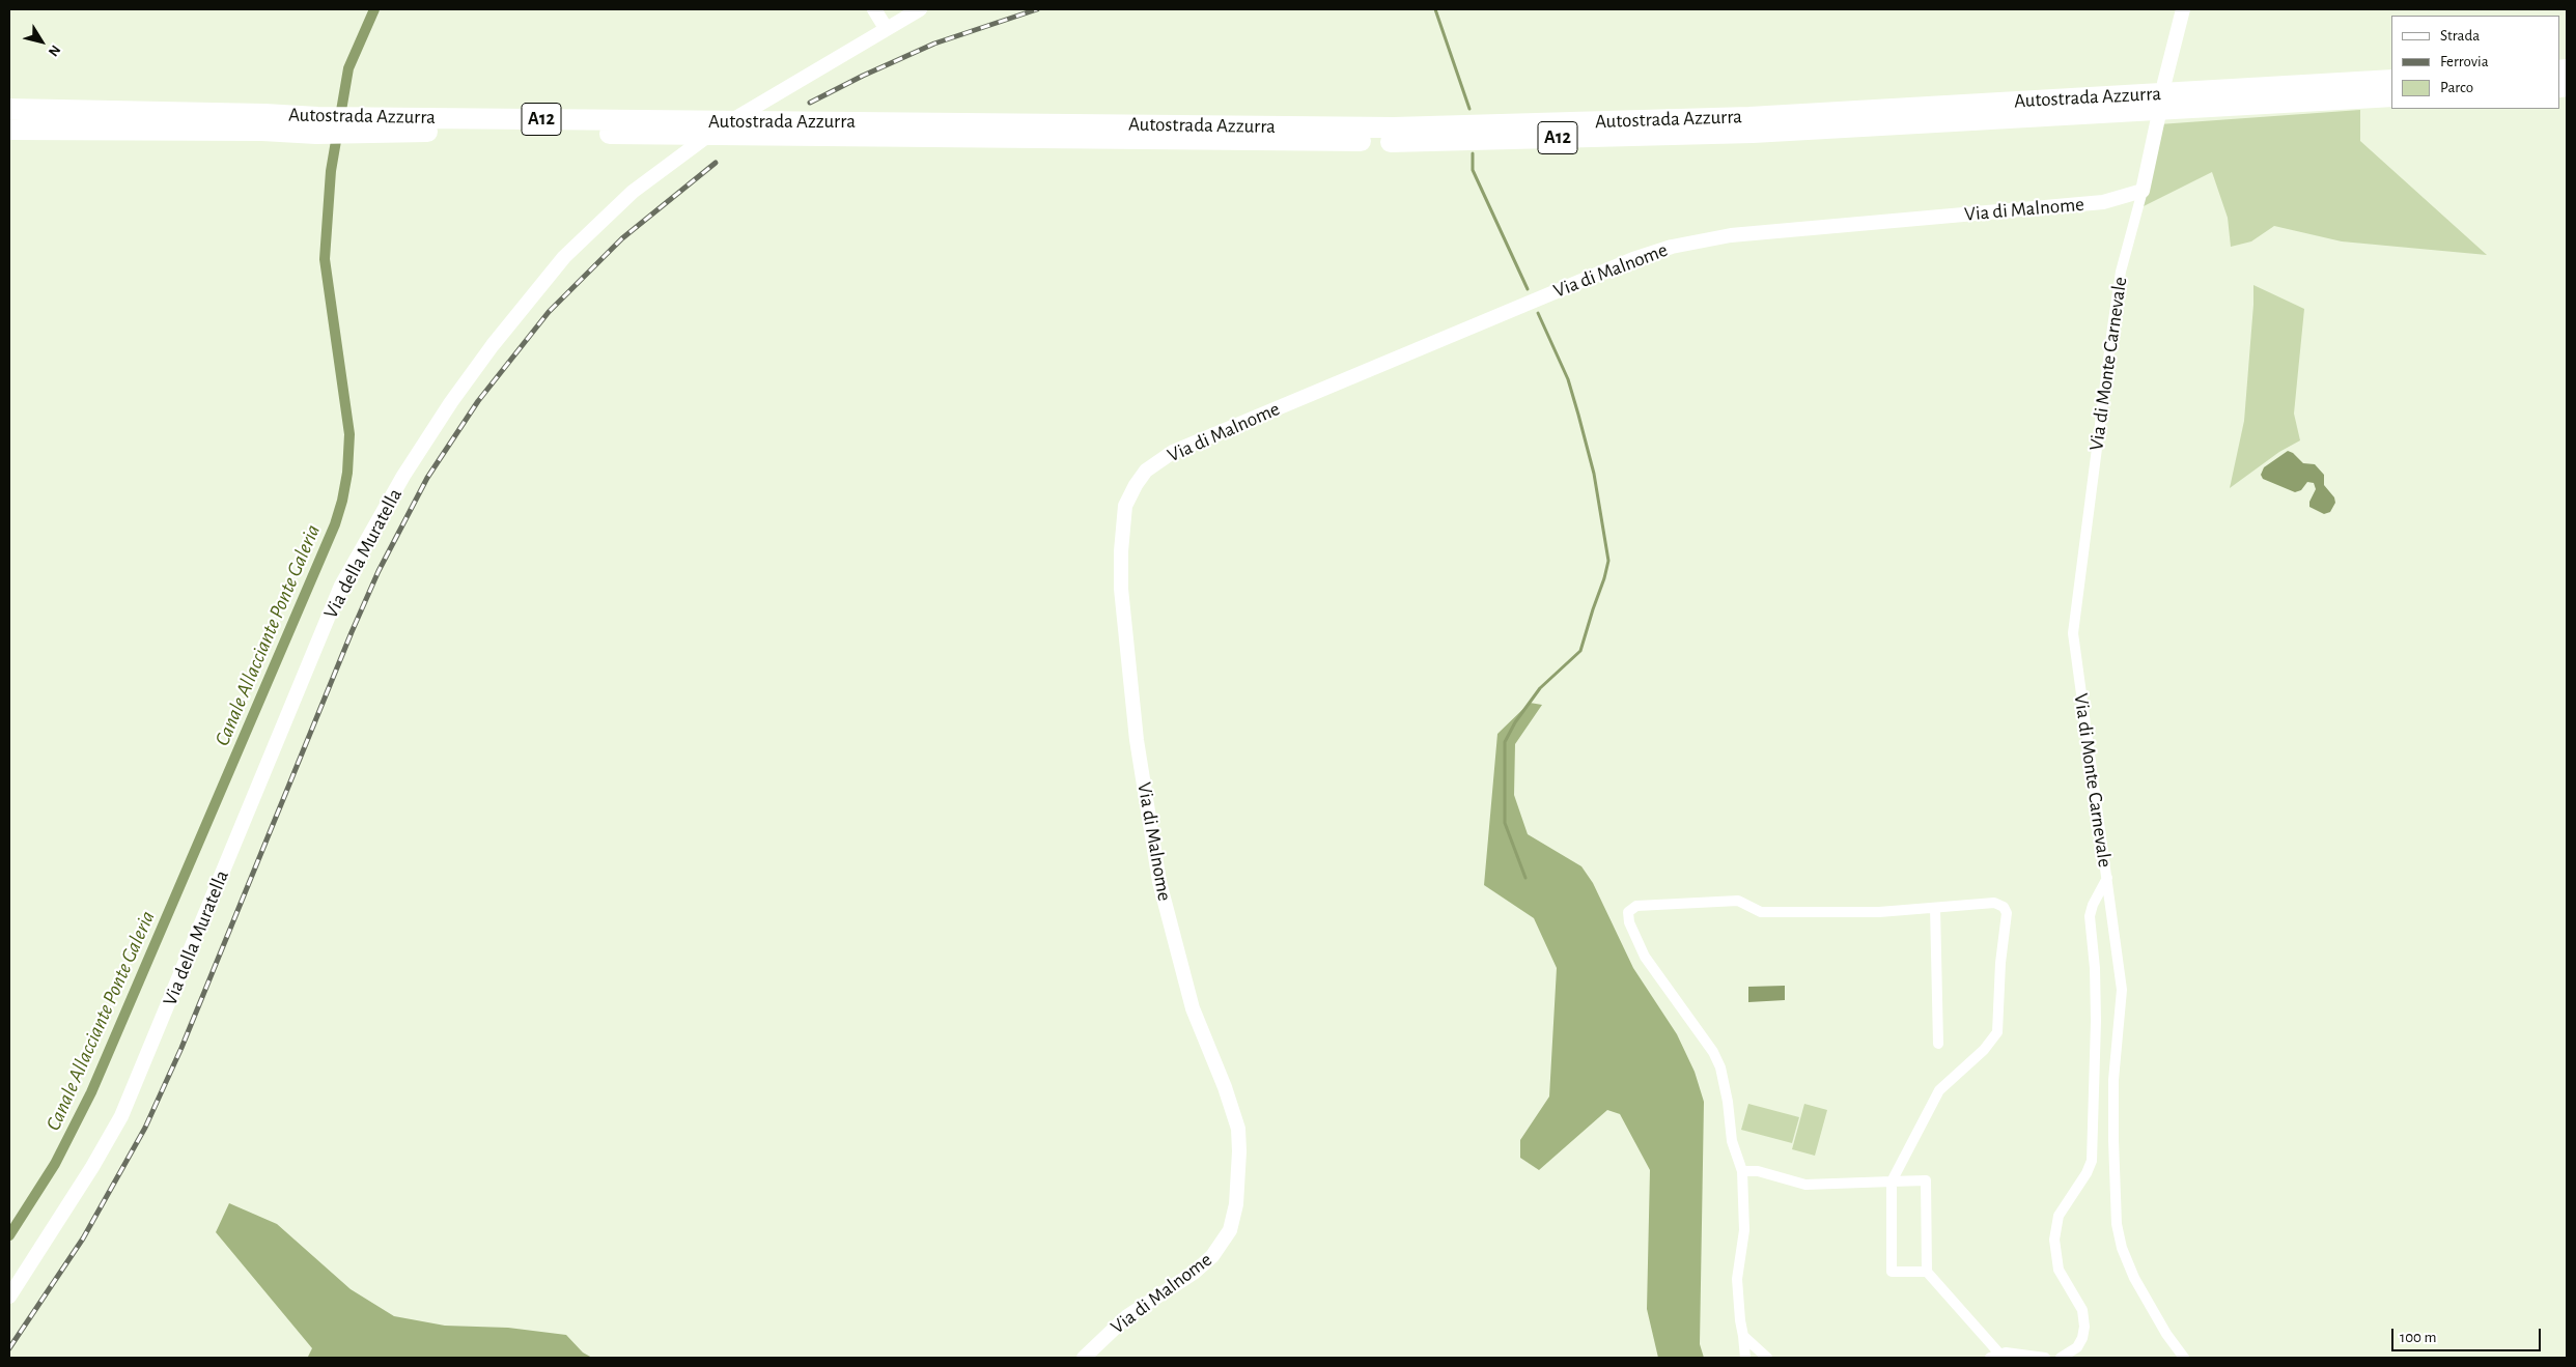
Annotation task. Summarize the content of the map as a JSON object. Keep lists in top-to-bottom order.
{
  "streets": {
    "highway": ["Autostrada Azzurra", "A12"],
    "street": ["Via di Malnome", "Via di Monte Carnevale", "Via della Muratella"]
  },
  "crossings": [
    ["Via di Malnome", "Via di Monte Carnevale"]
  ],
  "water": ["Canale Allacciante Ponte Galeria"],
  "legend": ["Strada", "Ferrovia", "Parco"],
  "scale_bar": "100 m",
  "north": "bottom right"
}
